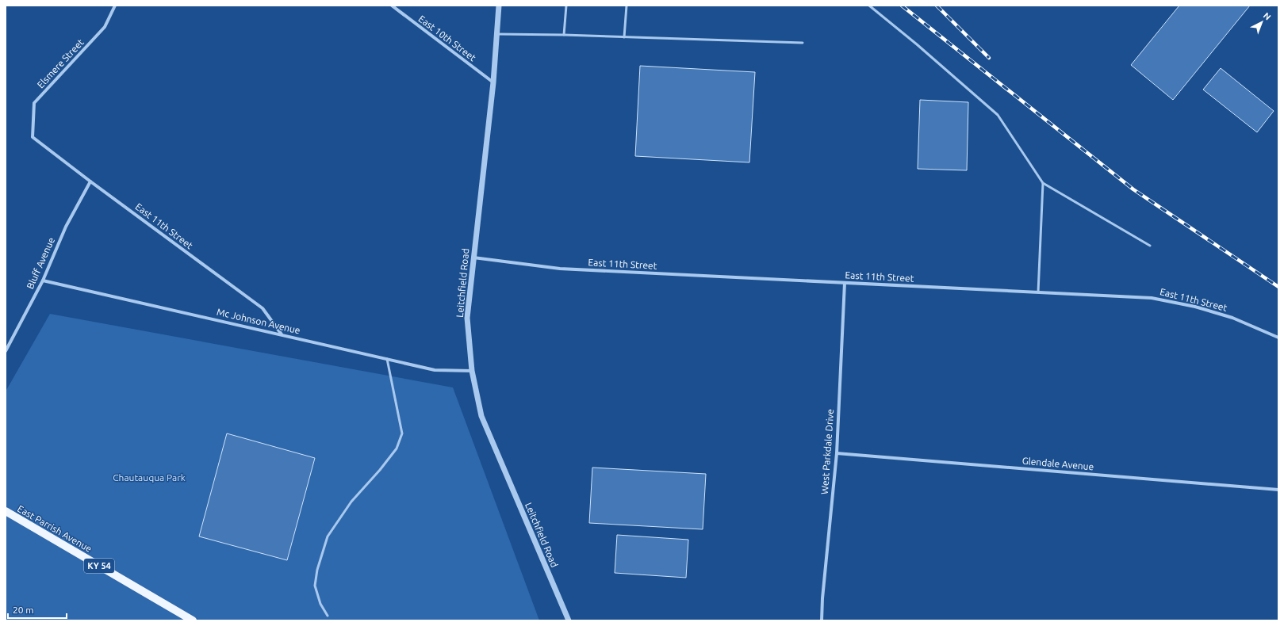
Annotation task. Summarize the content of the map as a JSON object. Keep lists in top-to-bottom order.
{
  "streets": {
    "main road": ["East Parrish Avenue", "KY 54"],
    "street": [
      "East 10th Street",
      "Elsmere Street",
      "East 11th Street",
      "Bluff Avenue",
      "Leitchfield Road",
      "Mc Johnson Avenue",
      "West Parkdale Drive",
      "Glendale Avenue"
    ]
  },
  "crossings": [
    ["East 10th Street", "Leitchfield Road"],
    ["Elsmere Street", "East 11th Street"],
    ["East 11th Street", "Bluff Avenue"],
    ["East 11th Street", "Leitchfield Road"],
    ["East 11th Street", "Mc Johnson Avenue"],
    ["East 11th Street", "West Parkdale Drive"],
    ["Bluff Avenue", "Mc Johnson Avenue"],
    ["Leitchfield Road", "Mc Johnson Avenue"],
    ["West Parkdale Drive", "Glendale Avenue"]
  ],
  "parks": ["Chautauqua Park"],
  "scale_bar": "20 m",
  "north": "top right"
}
